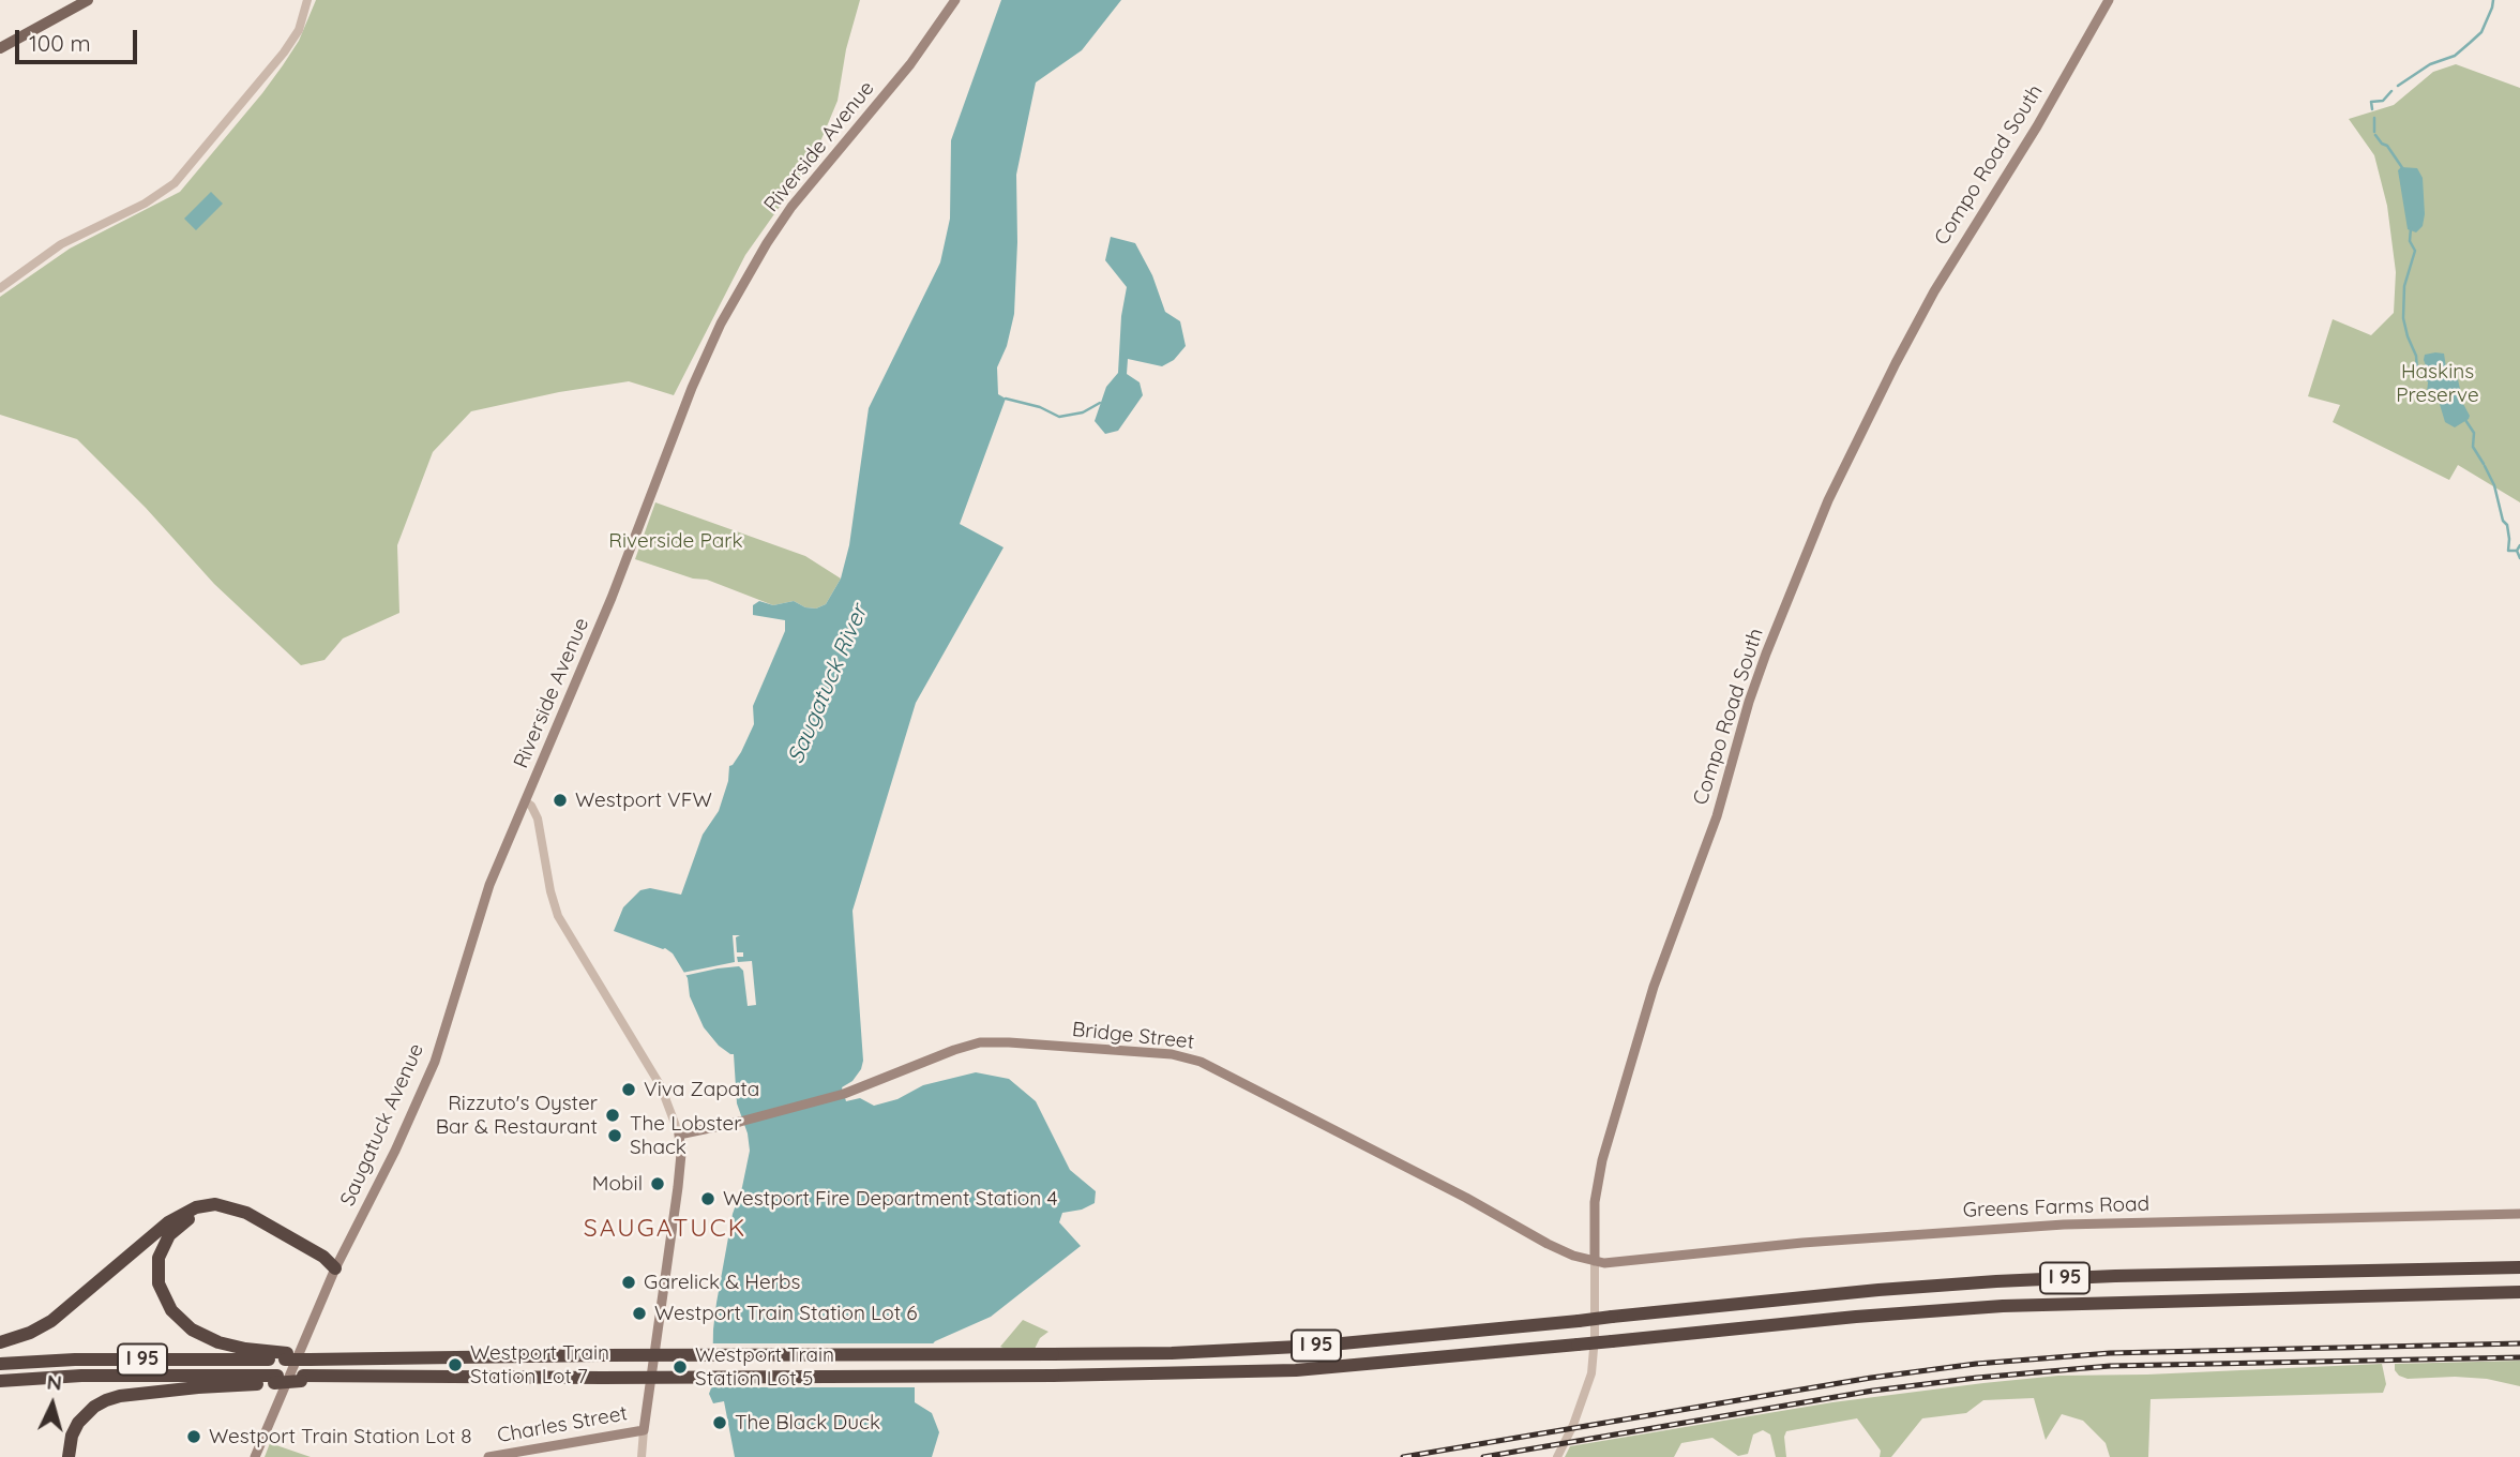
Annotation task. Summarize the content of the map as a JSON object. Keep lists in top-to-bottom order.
{
  "streets": {
    "highway": ["I 95"],
    "main road": [
      "Riverside Avenue",
      "Compo Road South",
      "Bridge Street",
      "Saugatuck Avenue",
      "Greens Farms Road",
      "Charles Street"
    ]
  },
  "crossings": [
    ["Riverside Avenue", "Bridge Street"],
    ["Riverside Avenue", "Saugatuck Avenue"],
    ["Riverside Avenue", "Charles Street"],
    ["Compo Road South", "Bridge Street"],
    ["Compo Road South", "Greens Farms Road"],
    ["Bridge Street", "Greens Farms Road"]
  ],
  "districts": ["SAUGATUCK"],
  "water": ["Saugatuck River"],
  "parks": ["Haskins Preserve", "Riverside Park"],
  "places": [
    "Westport VFW",
    "Viva Zapata",
    "Rizzuto's Oyster Bar & Restaurant",
    "The Lobster Shack",
    "Mobil",
    "Westport Fire Department Station 4",
    "Garelick & Herbs",
    "Westport Train Station Lot 6",
    "Westport Train Station Lot 7",
    "Westport Train Station Lot 5",
    "The Black Duck",
    "Westport Train Station Lot 8"
  ],
  "scale_bar": "100 m",
  "north": "top"
}
